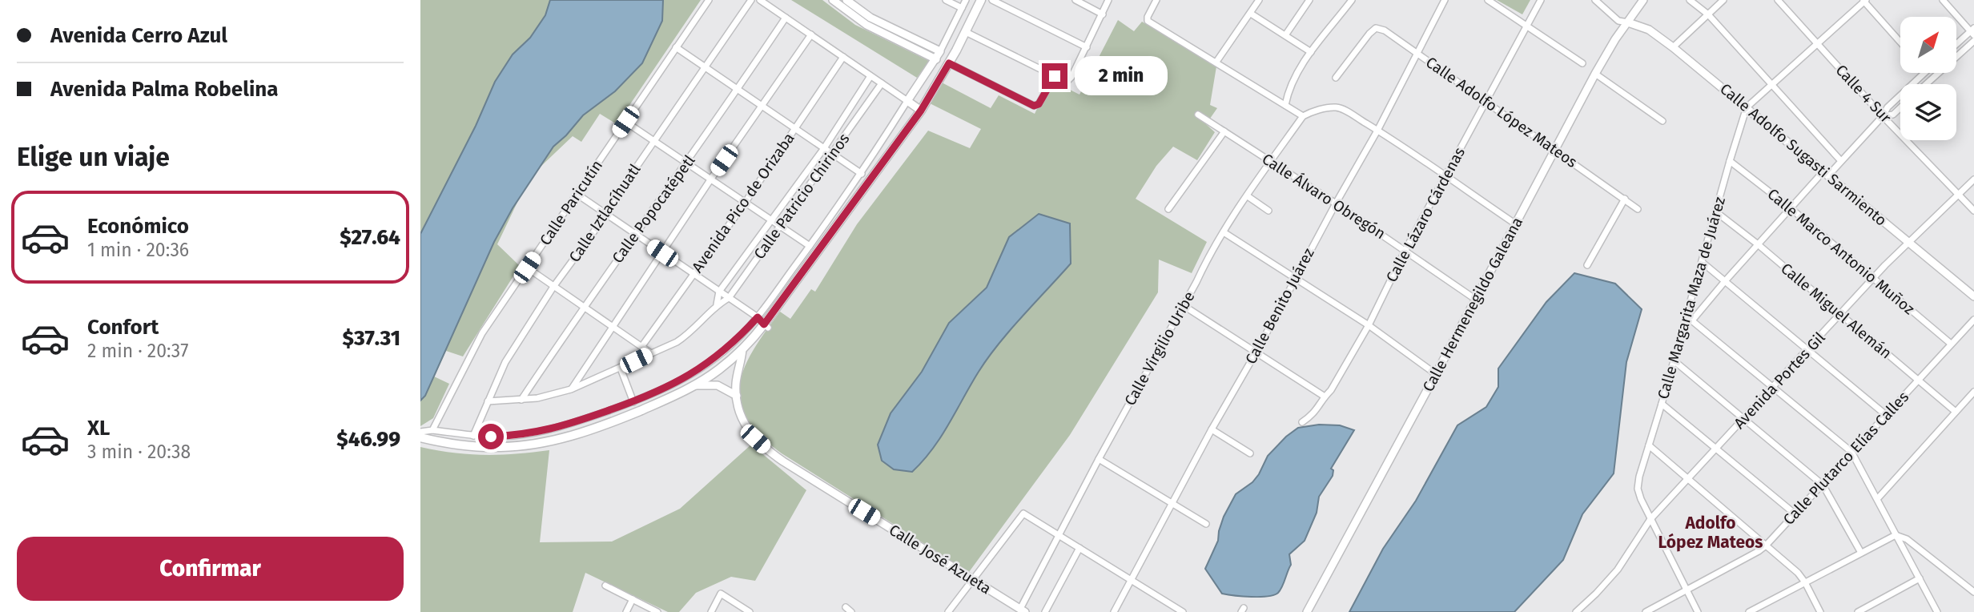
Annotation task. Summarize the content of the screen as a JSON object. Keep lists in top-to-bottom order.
{
  "streets": {
    "street": [
      "Calle 4 Sur",
      "Calle Adolfo López Mateos",
      "Calle Adolfo Sugasti Sarmiento",
      "Calle Patricio Chirinos",
      "Calle Álvaro Obregón",
      "Calle Paricutín",
      "Avenida Pico de Orizaba",
      "Calle Popocatépetl",
      "Calle Iztlacíhuatl",
      "Calle Lázaro Cárdenas",
      "Calle Marco Antonio Muñoz",
      "Calle Margarita Maza de Juárez",
      "Calle Hermenegildo Galeana",
      "Calle Benito Juárez",
      "Calle Miguel Alemán",
      "Calle Virgilio Uribe",
      "Avenida Portes Gil",
      "Calle Plutarco Elías Calles",
      "Calle José Azueta"
    ]
  },
  "crossings": [
    ["Calle 4 Sur", "Avenida Portes Gil"],
    ["Calle Adolfo López Mateos", "Calle Lázaro Cárdenas"],
    ["Calle Adolfo López Mateos", "Calle Hermenegildo Galeana"],
    ["Calle Adolfo López Mateos", "Calle Benito Juárez"],
    ["Calle Adolfo Sugasti Sarmiento", "Calle Margarita Maza de Juárez"],
    ["Calle Adolfo Sugasti Sarmiento", "Calle Hermenegildo Galeana"],
    ["Calle Adolfo Sugasti Sarmiento", "Avenida Portes Gil"],
    ["Calle Patricio Chirinos", "Calle Popocatépetl"],
    ["Calle Patricio Chirinos", "Calle Iztlacíhuatl"],
    ["Calle Álvaro Obregón", "Calle Lázaro Cárdenas"],
    ["Calle Álvaro Obregón", "Calle Hermenegildo Galeana"],
    ["Calle Álvaro Obregón", "Calle Benito Juárez"],
    ["Calle Álvaro Obregón", "Calle Virgilio Uribe"],
    ["Calle Marco Antonio Muñoz", "Calle Margarita Maza de Juárez"],
    ["Calle Marco Antonio Muñoz", "Avenida Portes Gil"],
    ["Calle Marco Antonio Muñoz", "Calle Plutarco Elías Calles"],
    ["Calle Margarita Maza de Juárez", "Calle Miguel Alemán"],
    ["Calle Margarita Maza de Juárez", "Avenida Portes Gil"],
    ["Calle Miguel Alemán", "Avenida Portes Gil"],
    ["Calle Miguel Alemán", "Calle Plutarco Elías Calles"],
    ["Calle Virgilio Uribe", "Calle José Azueta"]
  ],
  "districts": ["Adolfo López Mateos"],
  "north": "top right",
  "page": {
    "banner": ["Avenida Cerro Azul", "Avenida Palma Robelina"],
    "bubble": "2 min",
    "heading": "Elige un viaje",
    "list": [
      {
        "name": "Económico",
        "note": "1 min · 20:36",
        "value": "$27.64"
      },
      {
        "name": "Confort",
        "note": "2 min · 20:37",
        "value": "$37.31"
      },
      {
        "name": "XL",
        "note": "3 min · 20:38",
        "value": "$46.99"
      }
    ],
    "buttons": "Confirmar"
  }
}
